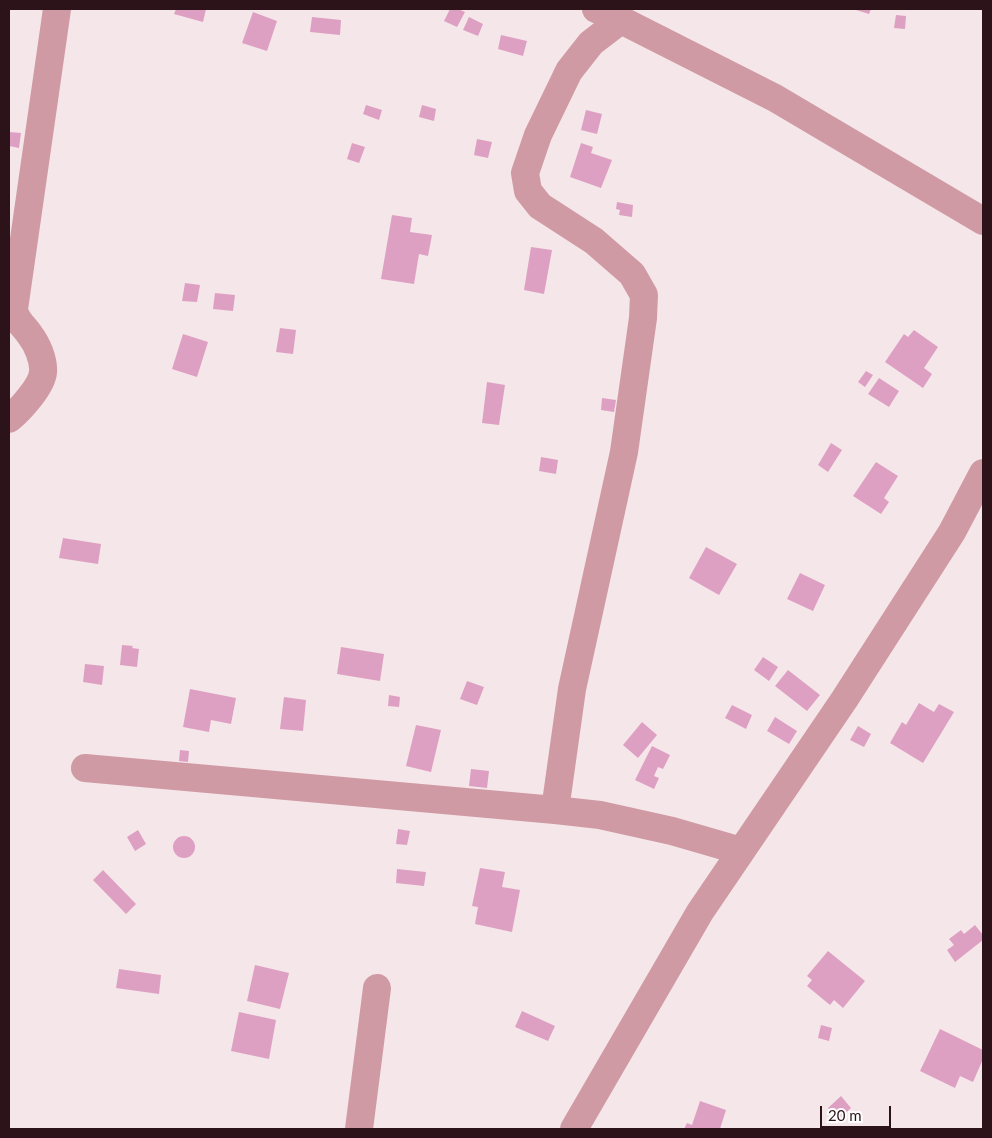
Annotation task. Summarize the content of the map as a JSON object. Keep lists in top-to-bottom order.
{
  "scale_bar": "20 m"
}
